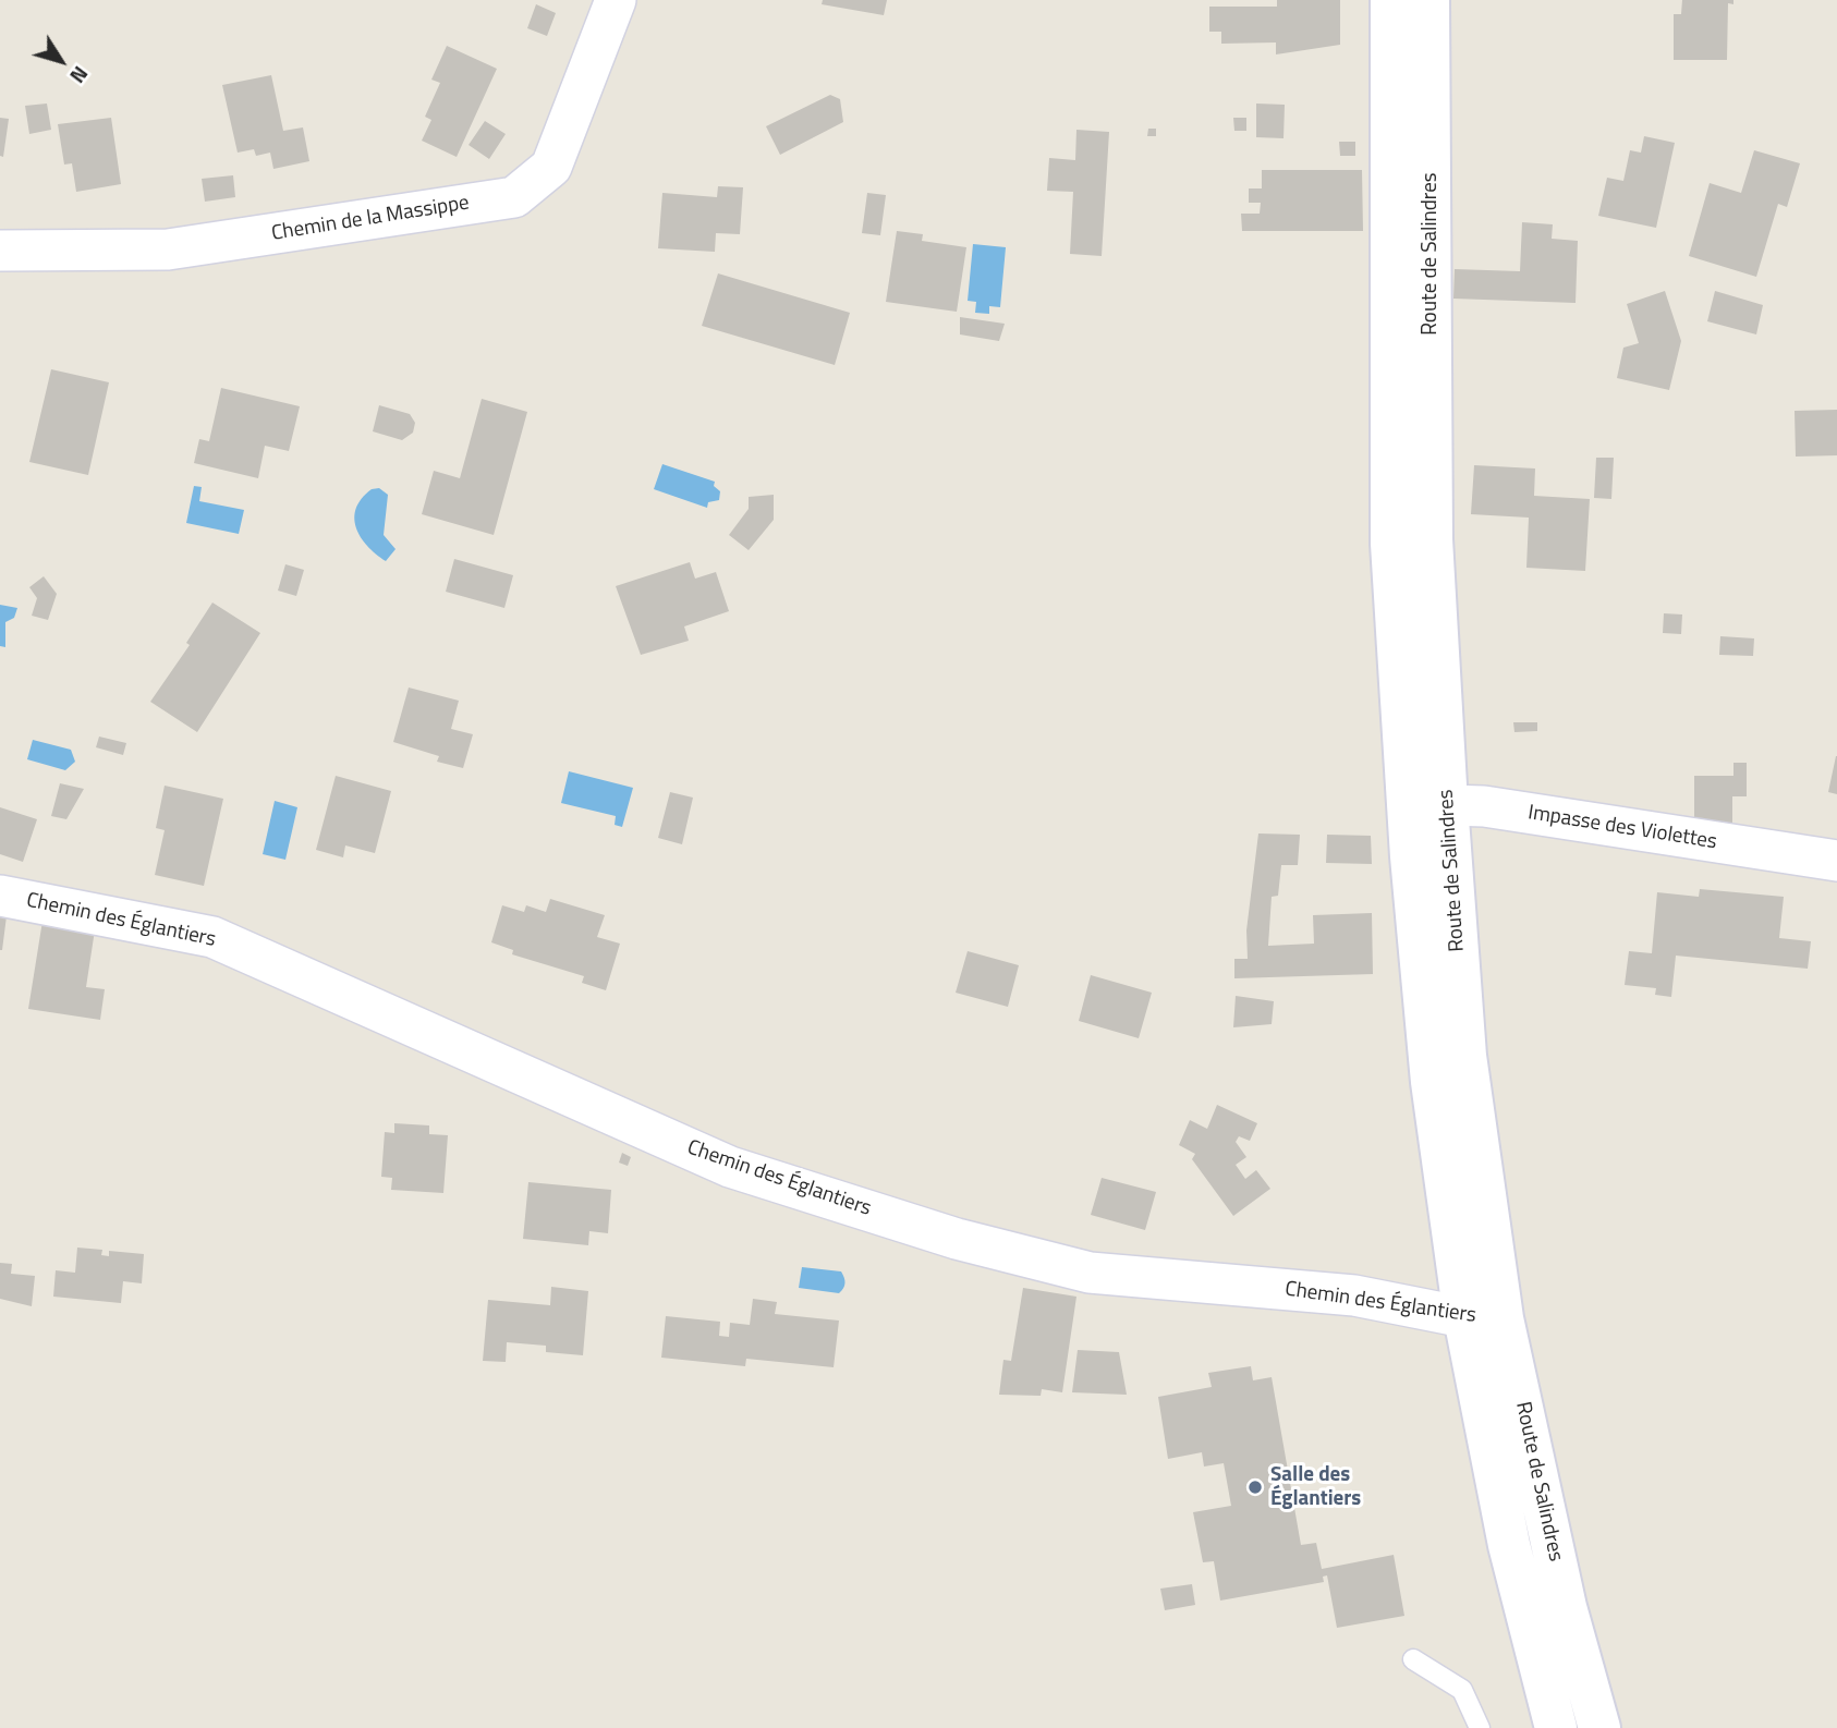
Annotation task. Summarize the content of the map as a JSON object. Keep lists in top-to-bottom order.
{
  "streets": {
    "main road": ["Route de Salindres"],
    "street": ["Chemin de la Massippe", "Impasse des Violettes", "Chemin des Églantiers"]
  },
  "crossings": [
    ["Route de Salindres", "Impasse des Violettes"],
    ["Route de Salindres", "Chemin des Églantiers"]
  ],
  "places": ["Salle des Églantiers"],
  "north": "bottom right"
}
